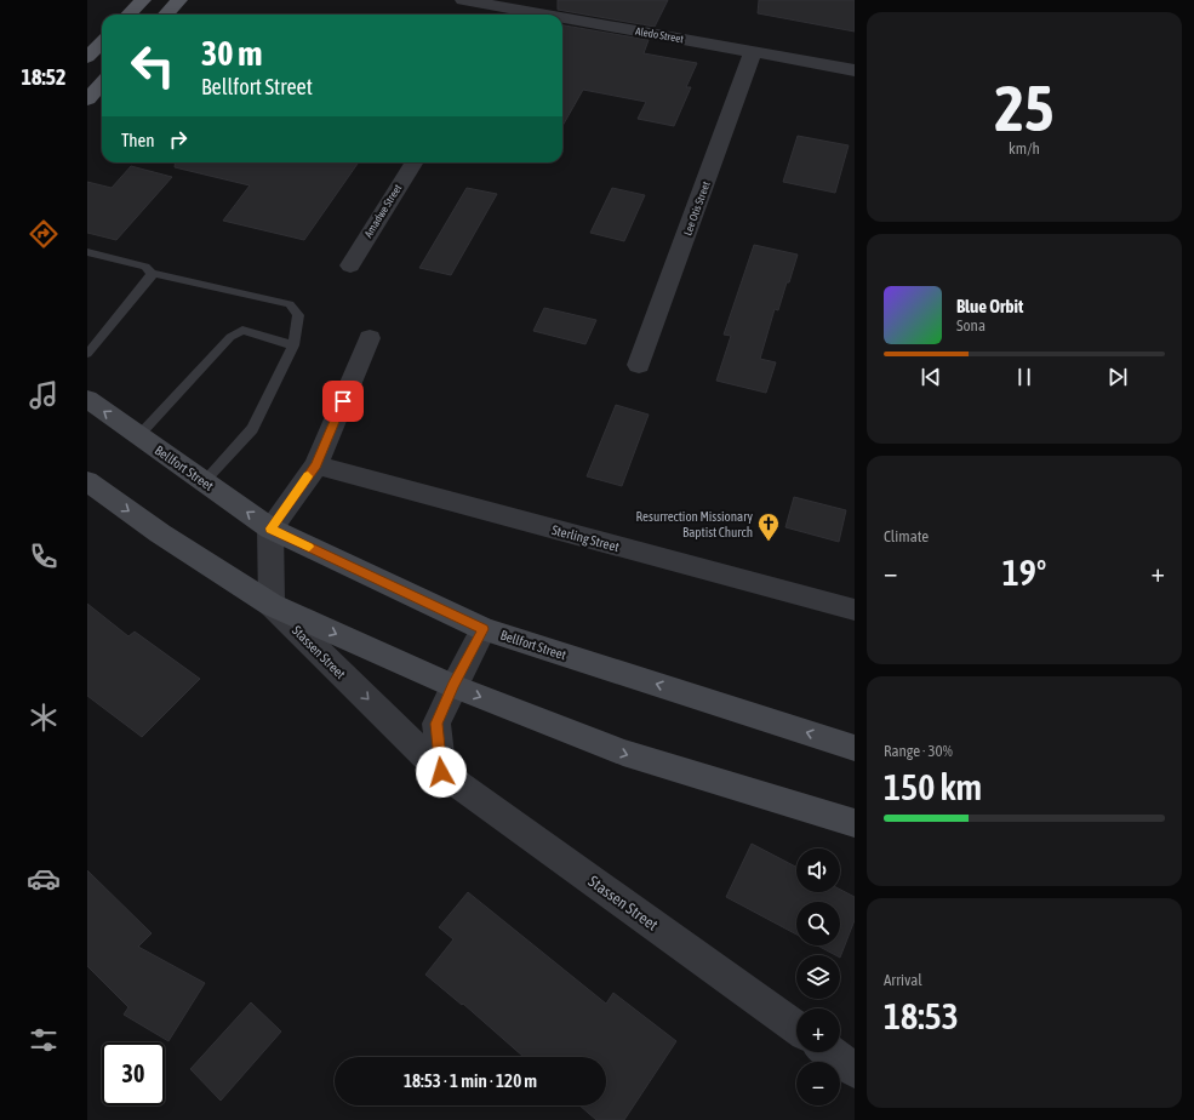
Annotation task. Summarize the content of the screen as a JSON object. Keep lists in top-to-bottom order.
{
  "streets": {
    "main road": ["Bellfort Street"],
    "street": [
      "Aledo Street",
      "Lee Otis Street",
      "Amadwe Street",
      "Sterling Street",
      "Stassen Street"
    ]
  },
  "crossings": [
    ["Aledo Street", "Lee Otis Street"]
  ],
  "one_way": ["Stassen Street"],
  "places": {
    "church": ["Resurrection Missionary Baptist Church"]
  },
  "page": {
    "tabs": "18:52",
    "tile": [
      ["25", "km/h"],
      "Climate",
      ["Range · 30%", "150 km"],
      ["Arrival", "18:53"]
    ],
    "turn": ["30 m", "Bellfort Street"],
    "then": "Then",
    "song": ["Blue Orbit", "Sona"],
    "heat": ["−", "19°", "+"],
    "map_buttons": ["+", "−"],
    "limit": "30",
    "trip": "18:53 · 1 min · 120 m"
  }
}
